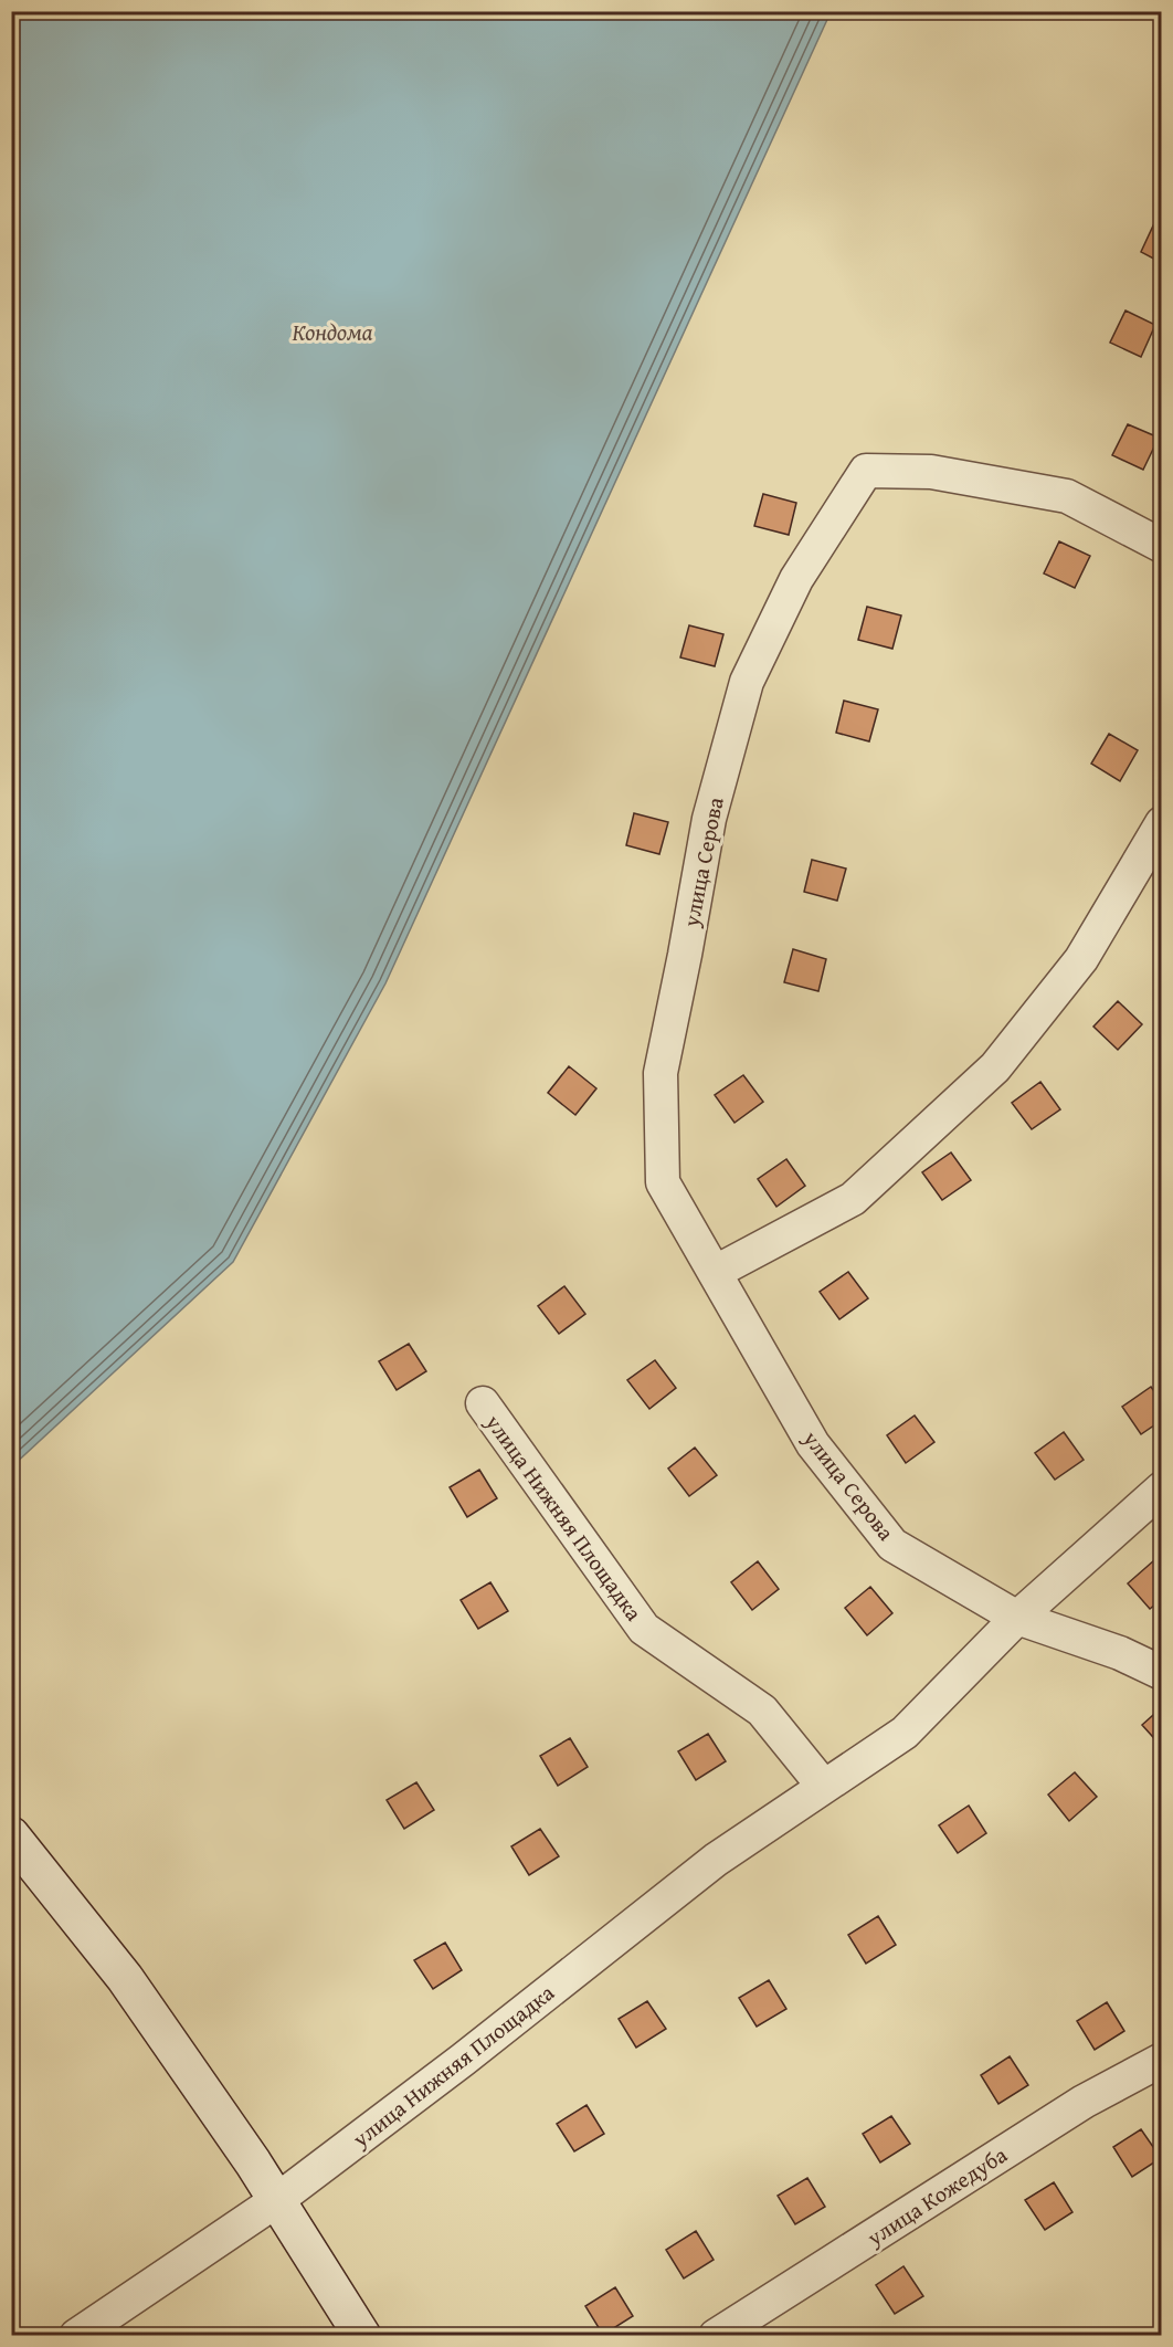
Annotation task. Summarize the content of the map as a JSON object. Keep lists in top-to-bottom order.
{
  "streets": {
    "street": ["улица Серова", "улица Нижняя Площадка", "улица Кожедуба"]
  },
  "crossings": [
    ["улица Серова", "улица Нижняя Площадка"]
  ],
  "water": ["Кондома"]
}
